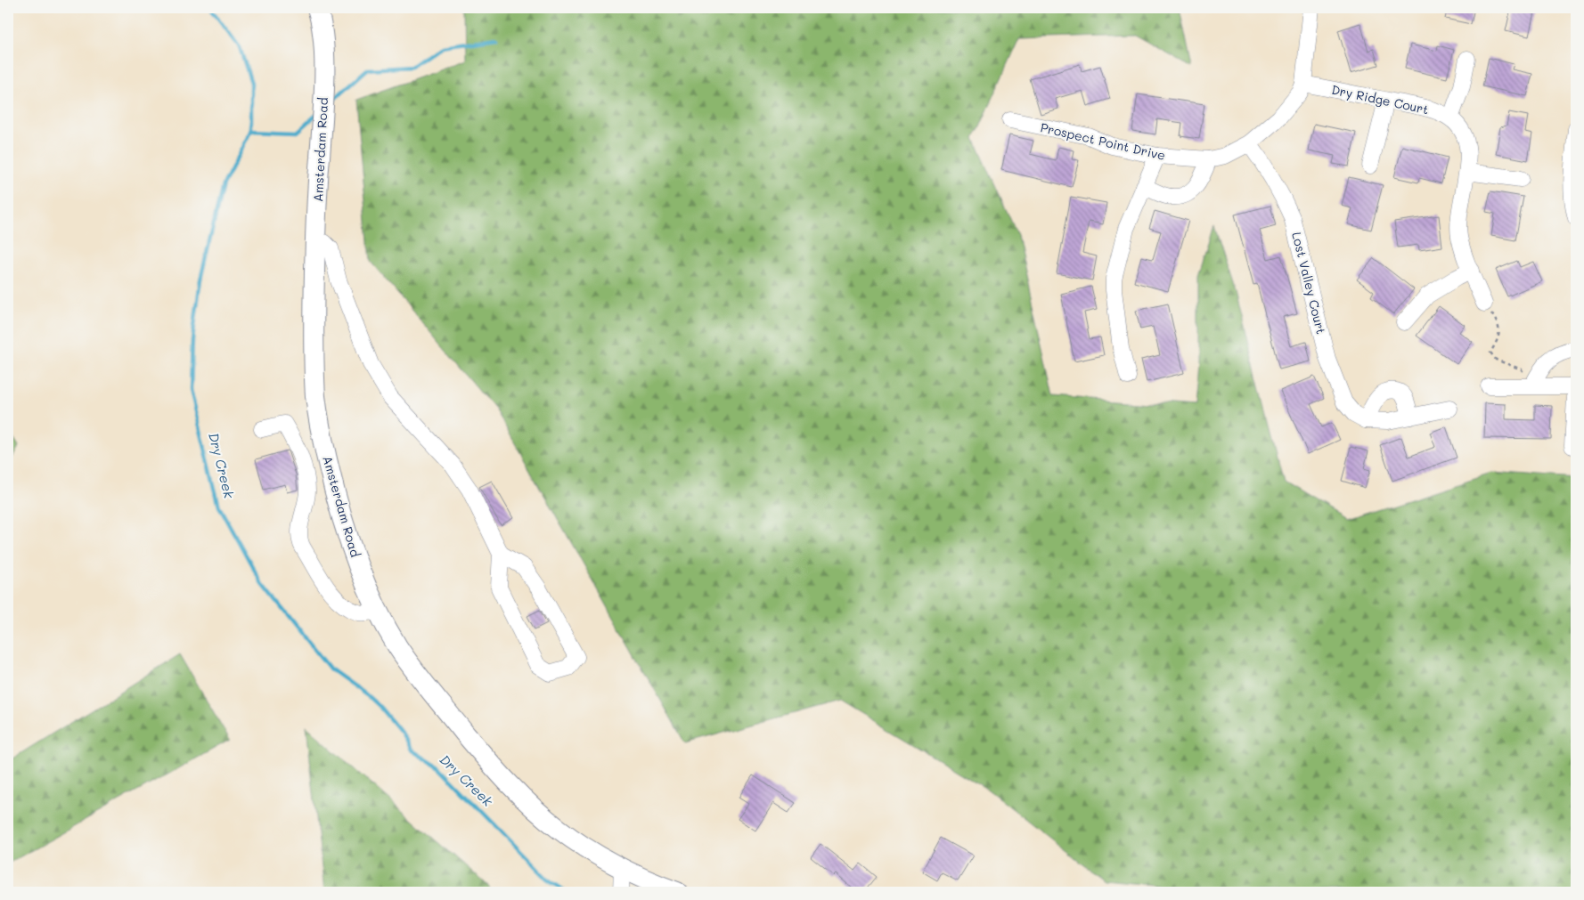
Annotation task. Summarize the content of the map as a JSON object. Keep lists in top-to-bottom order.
{
  "streets": {
    "main road": ["Amsterdam Road"],
    "street": ["Dry Ridge Court", "Prospect Point Drive", "Lost Valley Court"]
  },
  "crossings": [
    ["Dry Ridge Court", "Prospect Point Drive"],
    ["Prospect Point Drive", "Lost Valley Court"]
  ],
  "water": ["Dry Creek"]
}
